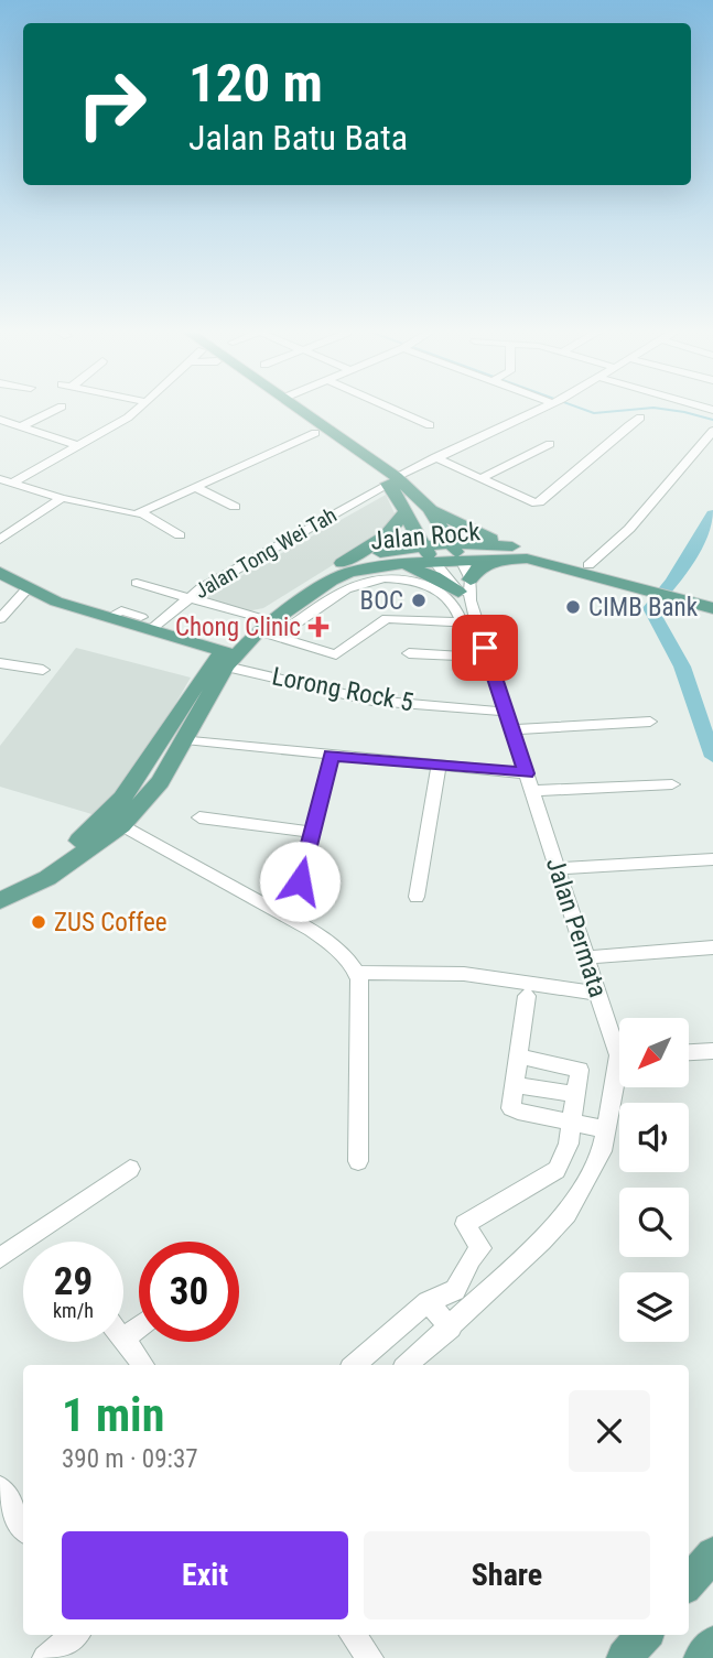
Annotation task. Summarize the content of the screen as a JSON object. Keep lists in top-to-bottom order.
{
  "streets": {
    "main road": ["Jalan Rock"],
    "street": ["Jalan Tong Wei Tah", "Lorong Rock 5", "Jalan Permata"]
  },
  "crossings": [
    ["Jalan Rock", "Lorong Rock 5"],
    ["Jalan Rock", "Jalan Permata"],
    ["Lorong Rock 5", "Jalan Permata"]
  ],
  "places": {
    "other": ["BOC", "CIMB Bank", "ZUS Coffee"],
    "health": ["Chong Clinic"]
  },
  "north": "bottom left",
  "page": {
    "turn": ["120 m", "Jalan Batu Bata"],
    "speed": "29 km/h",
    "limit": "30",
    "heading": ["1 min", "390 m · 09:37"],
    "buttons": ["Exit", "Share"]
  }
}
